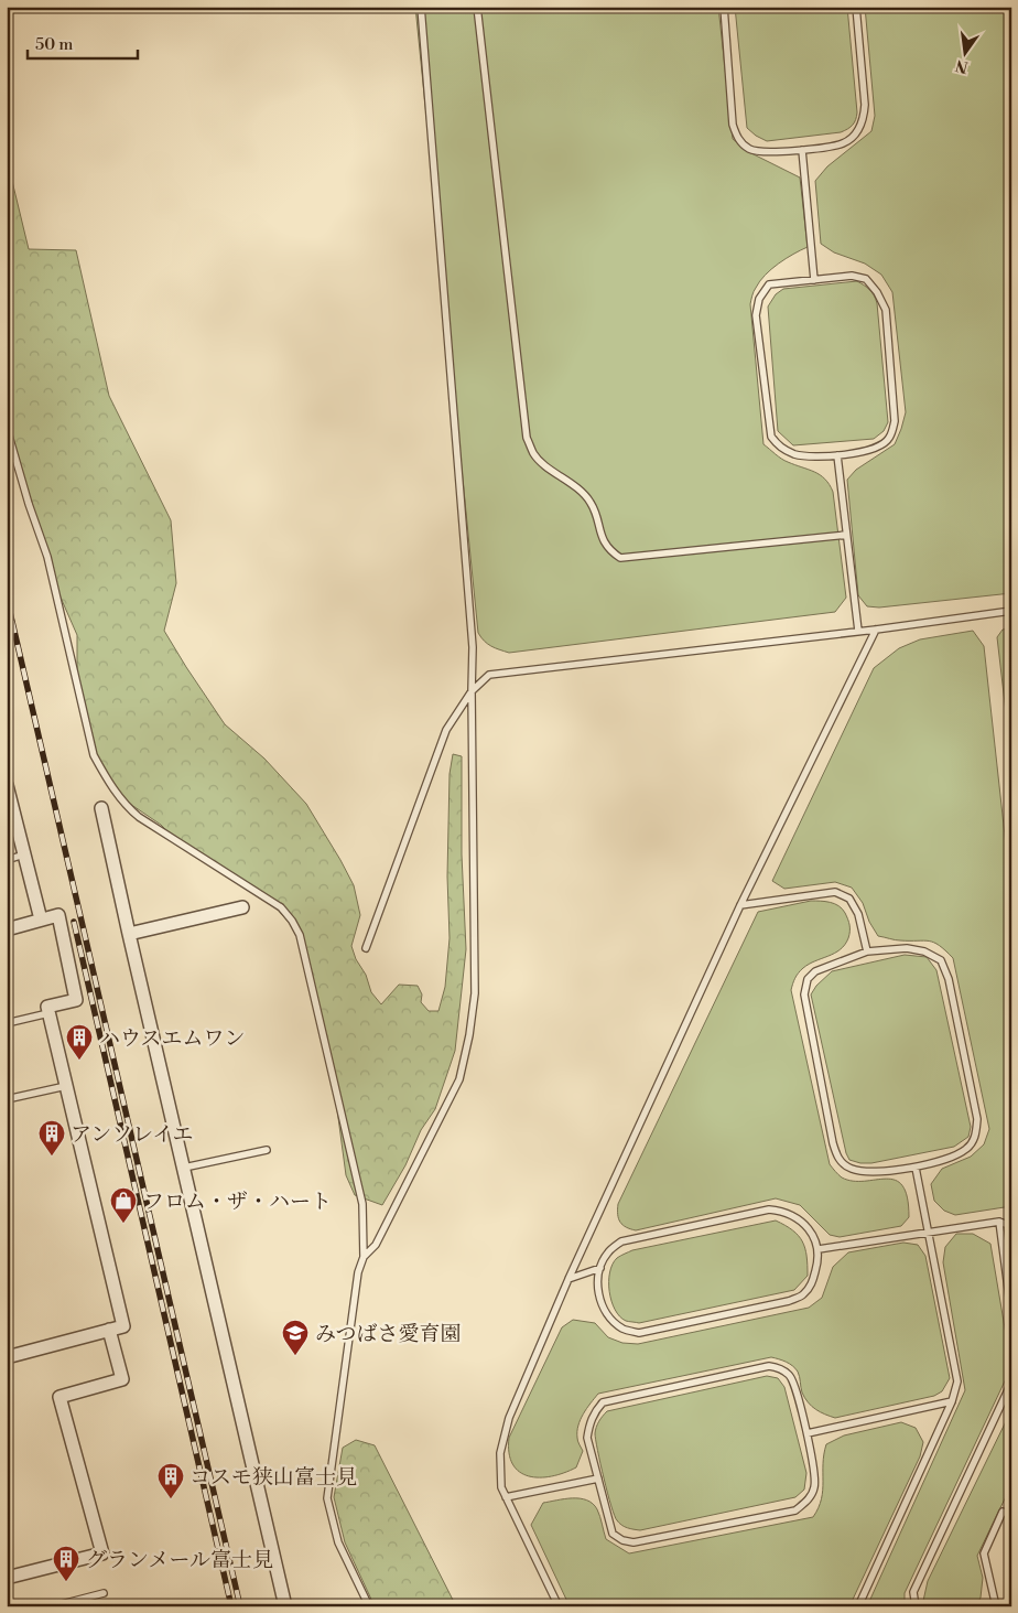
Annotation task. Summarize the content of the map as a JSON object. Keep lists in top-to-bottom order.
{
  "places": {
    "building": [
      "ハウスエムワン",
      "アンソレイエ",
      "コスモ狭山富士見",
      "グランメール富士見"
    ],
    "shop": ["フロム・ザ・ハート"],
    "school or university": ["みつばさ愛育園"]
  },
  "scale_bar": "50 m",
  "north": "bottom"
}
